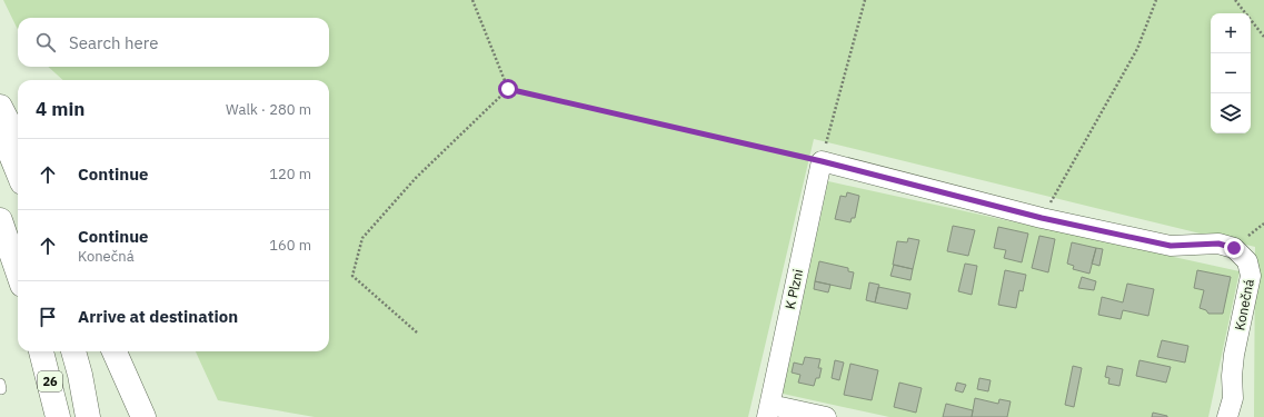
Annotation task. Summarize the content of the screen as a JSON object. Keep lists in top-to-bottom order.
{
  "streets": {
    "highway": ["26"],
    "street": ["K Plzni", "Konečná"]
  },
  "crossings": [
    ["K Plzni", "Konečná"]
  ],
  "page": {
    "map_buttons": ["+", "−"],
    "search": "Search here",
    "heading": ["4 min", "Walk · 280 m"],
    "list": [
      ["Continue", "120 m"],
      ["Continue", "Konečná", "160 m"],
      "Arrive at destination"
    ]
  }
}
